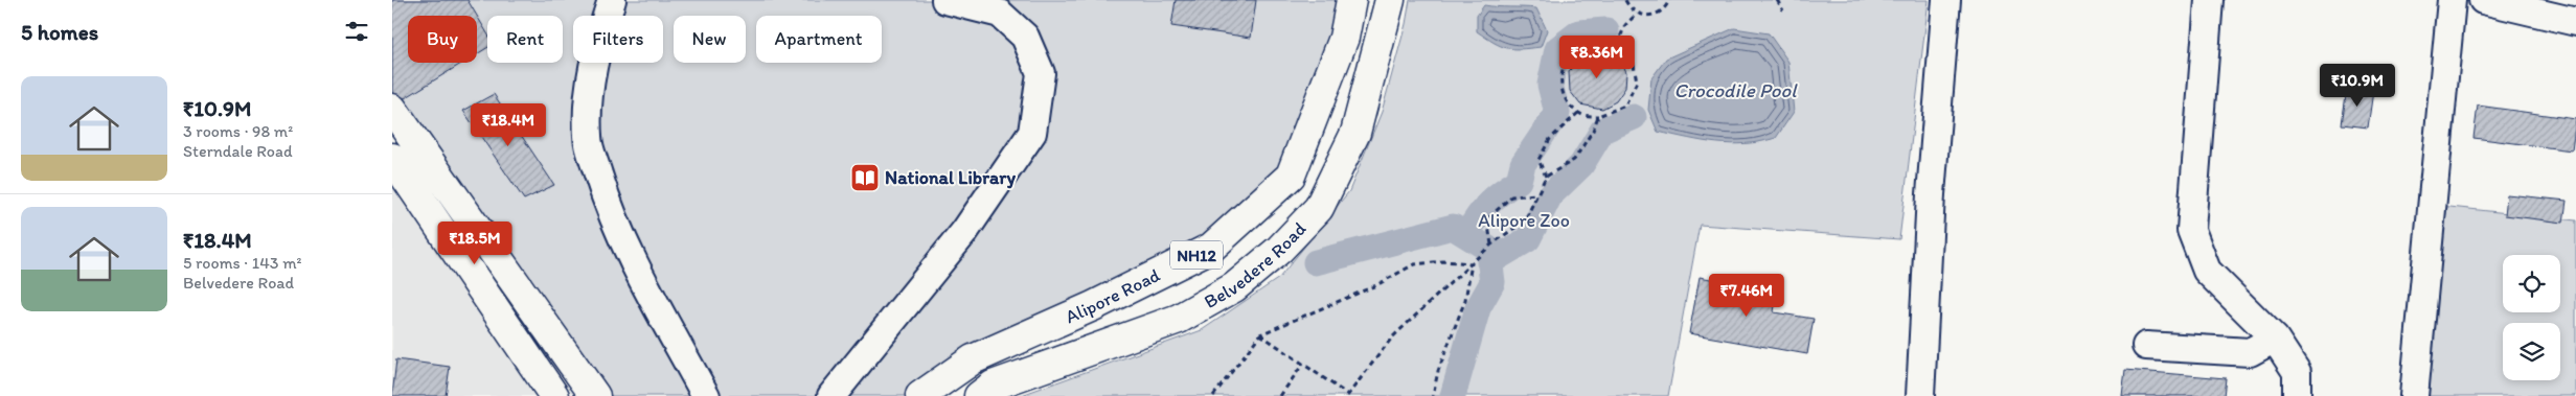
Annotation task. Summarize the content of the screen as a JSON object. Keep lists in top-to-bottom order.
{
  "streets": {
    "main road": ["NH12", "Belvedere Road", "Alipore Road"]
  },
  "water": ["Crocodile Pool"],
  "parks": ["Alipore Zoo"],
  "places": {
    "library": ["National Library"]
  },
  "page": {
    "heading": "5 homes",
    "chip": [
      "Buy",
      "Rent",
      "Filters",
      "New",
      "Apartment"
    ],
    "price": [
      "₹8.36M",
      "₹10.9M",
      "₹18.4M",
      "₹18.5M",
      "₹7.46M"
    ],
    "list": [
      {
        "name": "₹10.9M",
        "note": "3 rooms · 98 m² · Sterndale Road"
      },
      {
        "name": "₹18.4M",
        "note": "5 rooms · 143 m² · Belvedere Road"
      }
    ]
  }
}
